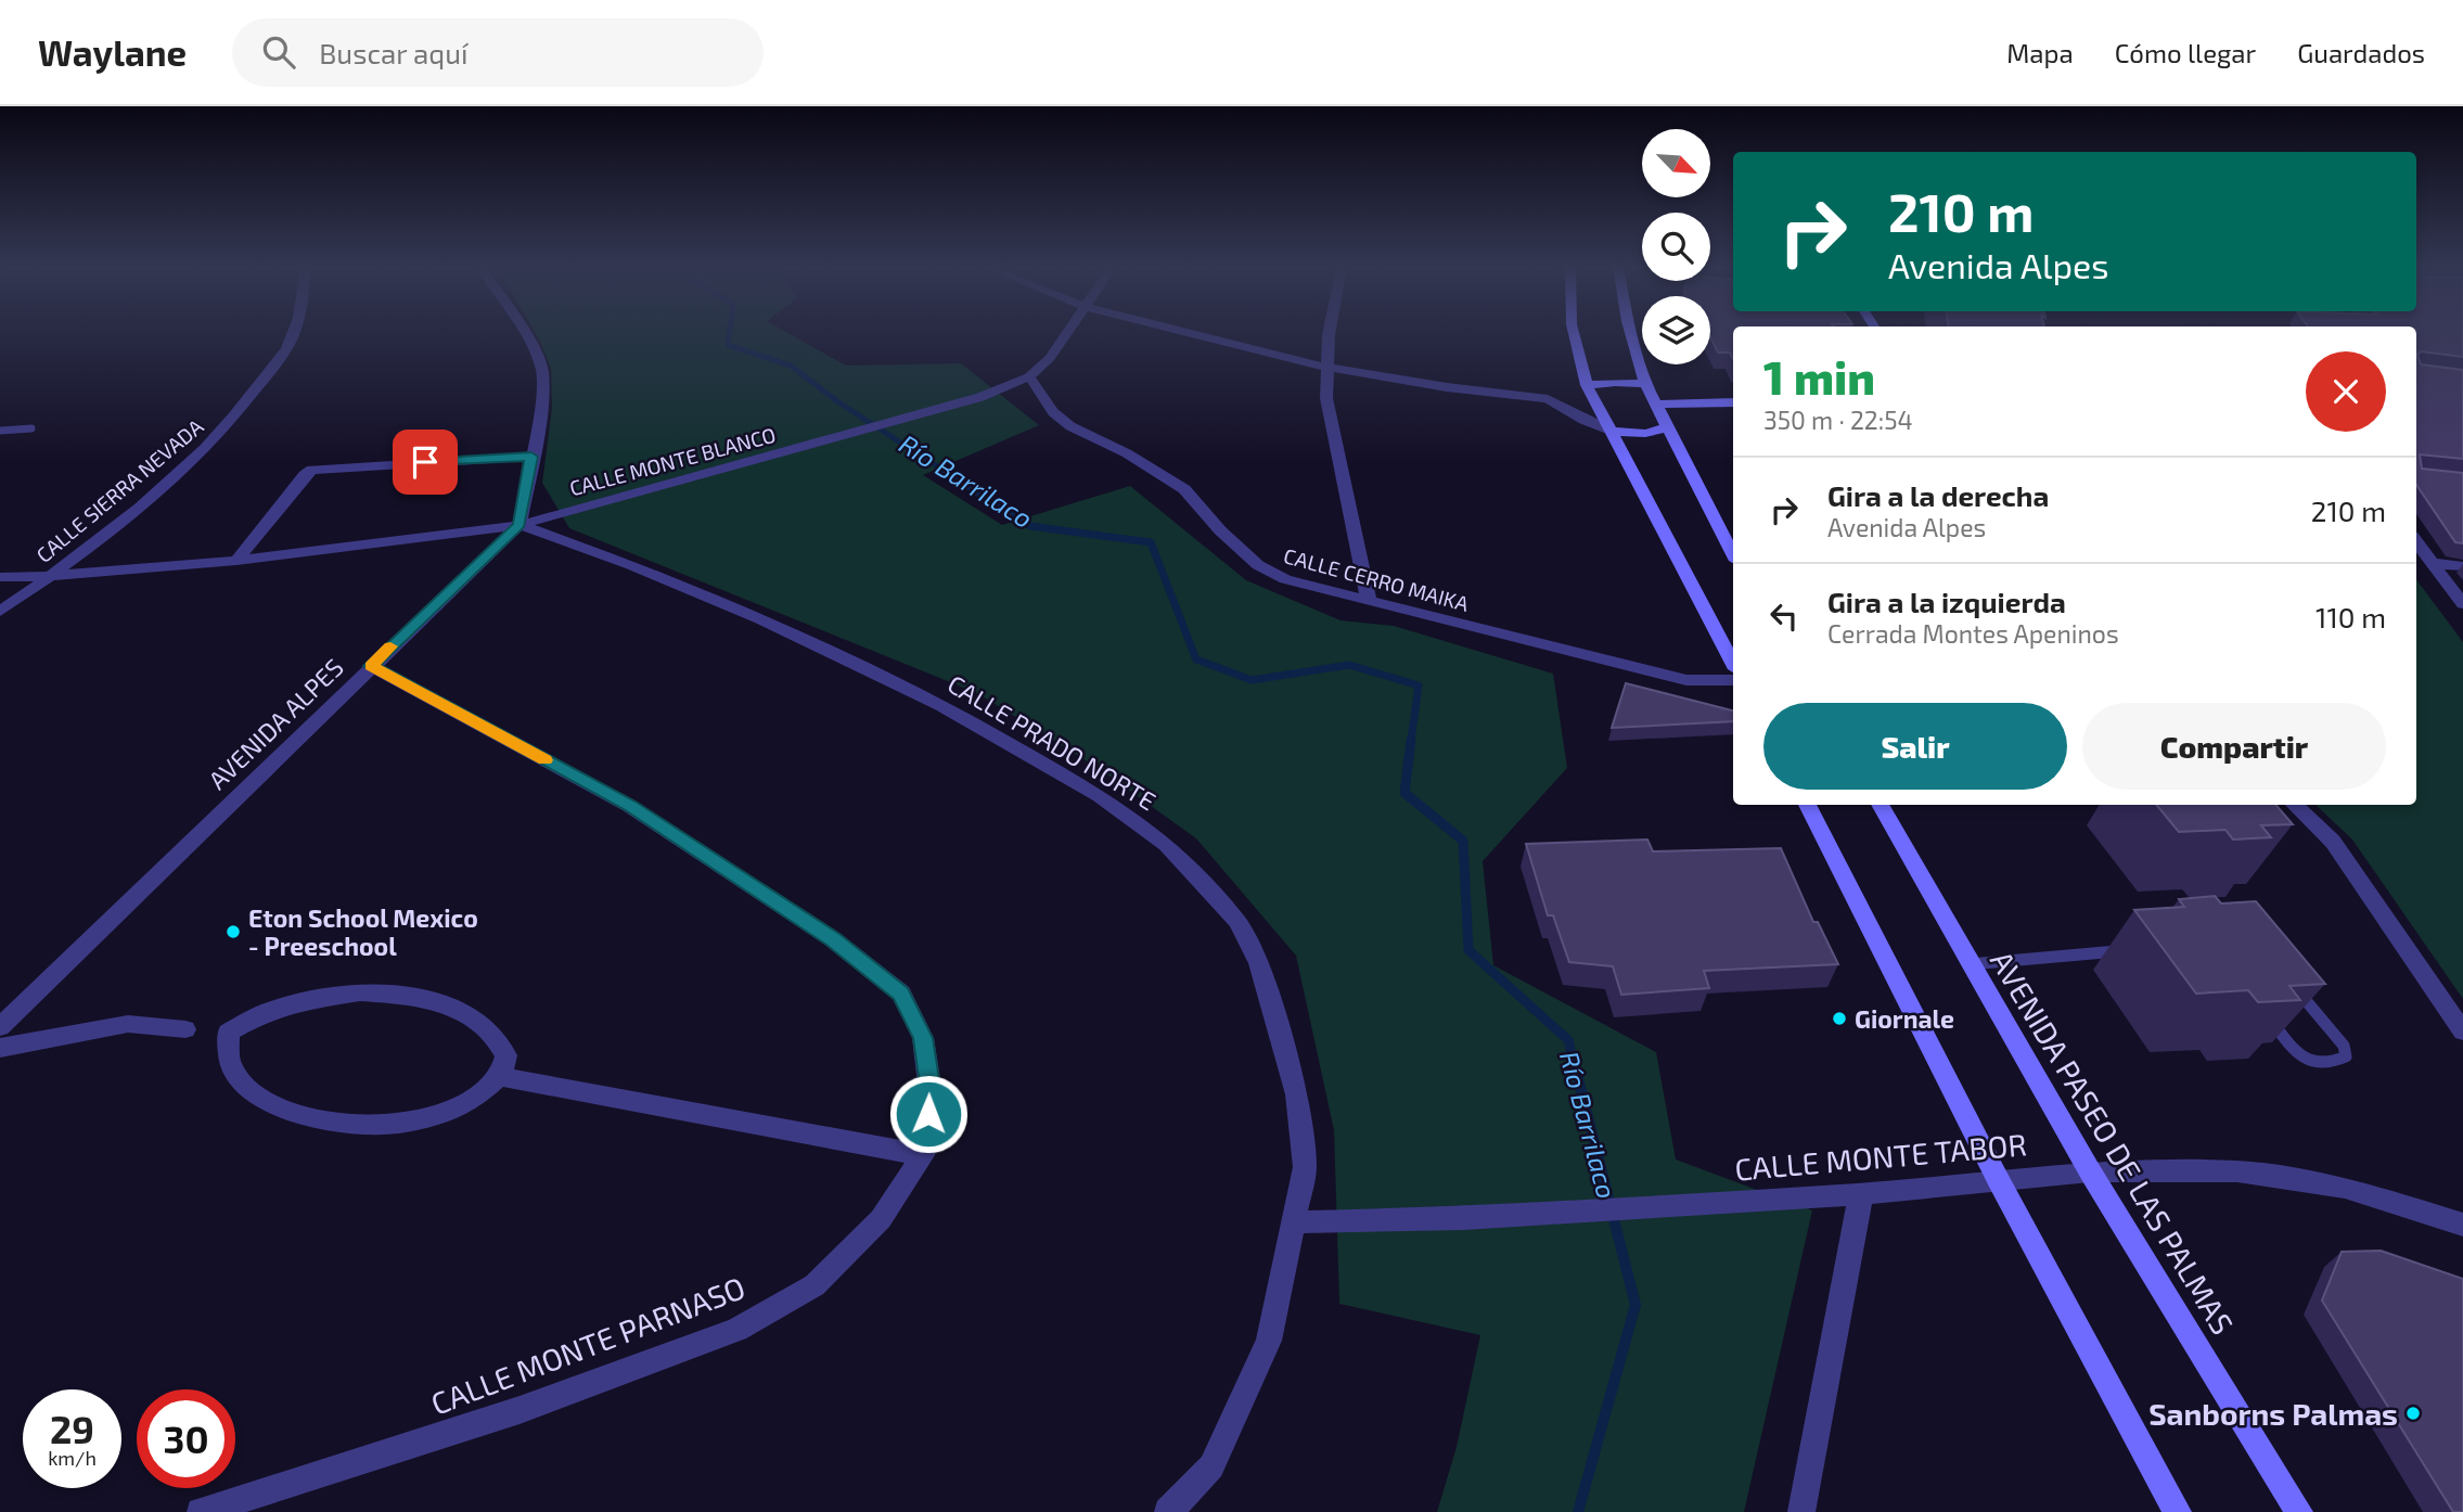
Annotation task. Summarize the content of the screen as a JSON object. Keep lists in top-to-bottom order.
{
  "streets": {
    "main road": ["AVENIDA PASEO DE LAS PALMAS"],
    "street": [
      "CALLE MONTE BLANCO",
      "CALLE SIERRA NEVADA",
      "CALLE CERRO MAIKA",
      "AVENIDA ALPES",
      "CALLE PRADO NORTE",
      "CALLE MONTE TABOR",
      "CALLE MONTE PARNASO"
    ]
  },
  "crossings": [
    ["CALLE MONTE BLANCO", "CALLE SIERRA NEVADA"],
    ["CALLE MONTE BLANCO", "CALLE CERRO MAIKA"],
    ["CALLE MONTE BLANCO", "AVENIDA ALPES"],
    ["CALLE MONTE BLANCO", "CALLE PRADO NORTE"],
    ["AVENIDA ALPES", "CALLE PRADO NORTE"],
    ["AVENIDA ALPES", "CALLE MONTE PARNASO"],
    ["CALLE PRADO NORTE", "CALLE MONTE TABOR"],
    ["AVENIDA PASEO DE LAS PALMAS", "CALLE MONTE TABOR"]
  ],
  "water": ["Río Barrilaco"],
  "places": ["Eton School Mexico - Preeschool", "Giornale", "Sanborns Palmas"],
  "north": "bottom right",
  "page": {
    "header": "Waylane",
    "search": "Buscar aquí",
    "nav": ["Mapa", "Cómo llegar", "Guardados"],
    "turn": ["210 m", "Avenida Alpes"],
    "heading": ["1 min", "350 m · 22:54"],
    "list": [
      {
        "name": "Gira a la derecha",
        "note": "Avenida Alpes",
        "value": "210 m"
      },
      {
        "name": "Gira a la izquierda",
        "note": "Cerrada Montes Apeninos",
        "value": "110 m"
      }
    ],
    "buttons": ["Salir", "Compartir"],
    "speed": "29 km/h",
    "limit": "30"
  }
}
